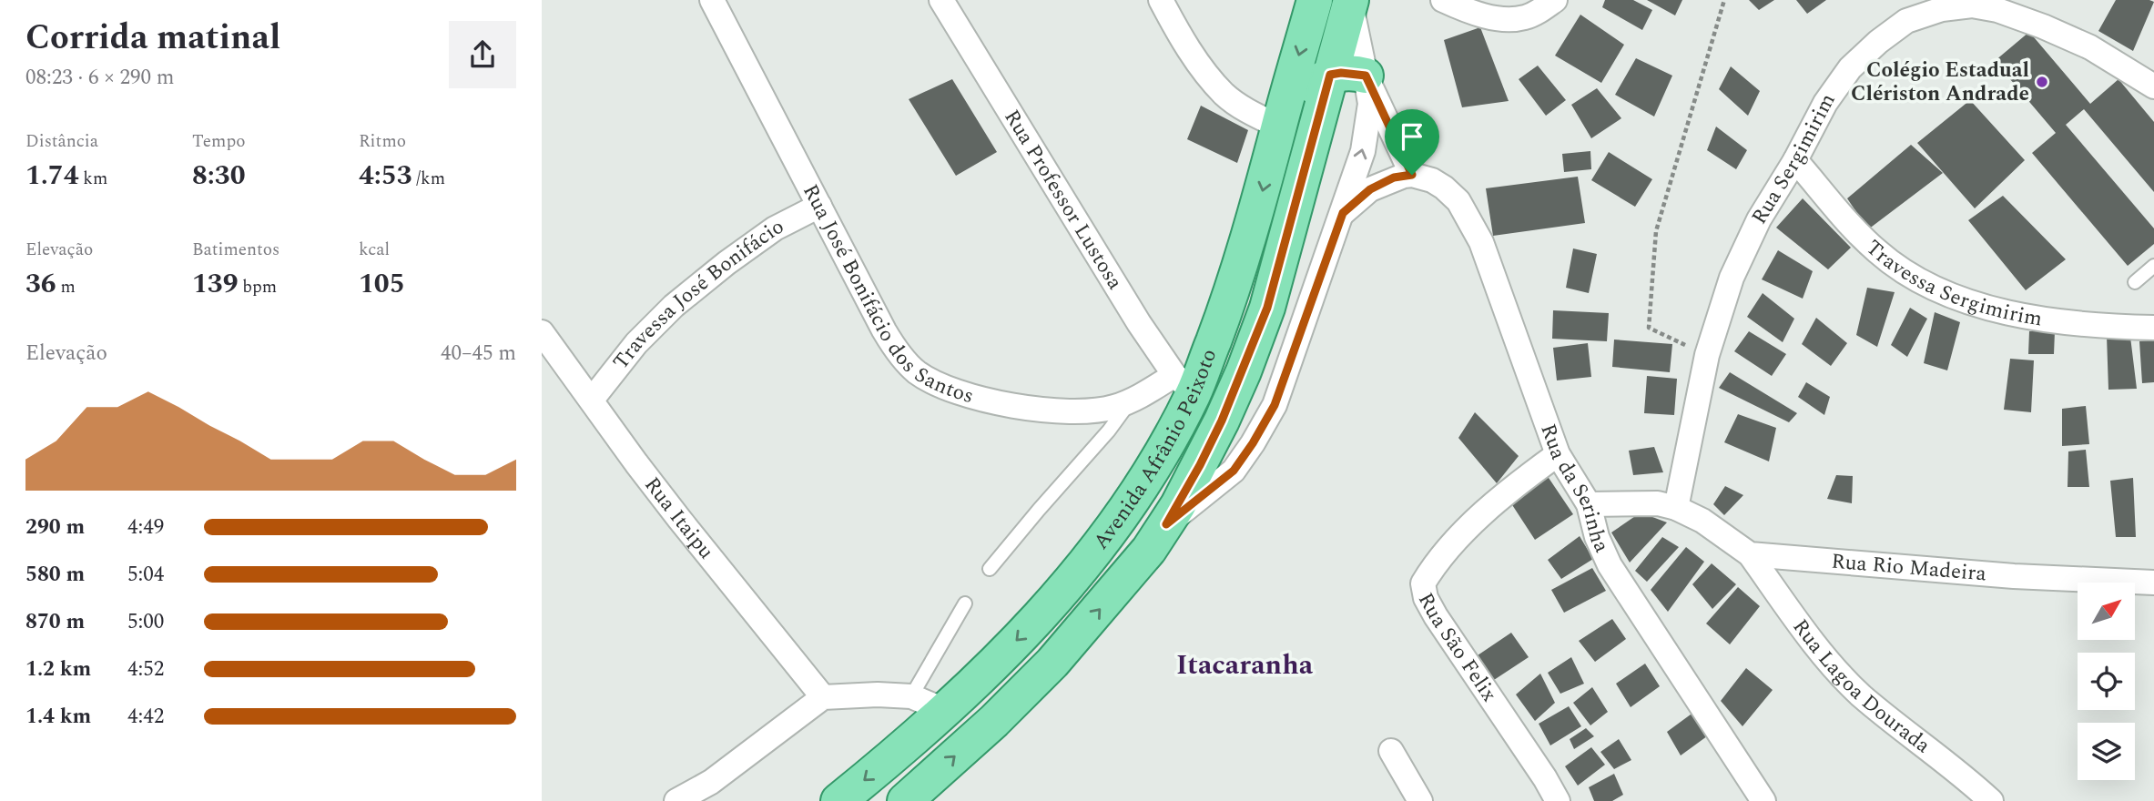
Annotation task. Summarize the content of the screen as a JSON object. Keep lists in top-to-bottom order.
{
  "streets": {
    "main road": ["Avenida Afrânio Peixoto"],
    "street": [
      "Rua Sergimirim",
      "Rua Professor Lustosa",
      "Travessa Sergimirim",
      "Rua José Bonifácio dos Santos",
      "Travessa José Bonifácio",
      "Rua da Serinha",
      "Rua Itaipu",
      "Rua Rio Madeira",
      "Rua São Felix",
      "Rua Lagoa Dourada"
    ]
  },
  "crossings": [
    ["Rua Sergimirim", "Travessa Sergimirim"],
    ["Rua Professor Lustosa", "Rua José Bonifácio dos Santos"],
    ["Rua Professor Lustosa", "Avenida Afrânio Peixoto"],
    ["Rua José Bonifácio dos Santos", "Travessa José Bonifácio"],
    ["Rua José Bonifácio dos Santos", "Avenida Afrânio Peixoto"],
    ["Travessa José Bonifácio", "Rua Itaipu"],
    ["Rua da Serinha", "Rua São Felix"],
    ["Rua Rio Madeira", "Rua Lagoa Dourada"]
  ],
  "districts": ["Itacaranha"],
  "places": ["Colégio Estadual Clériston Andrade"],
  "north": "top right",
  "page": {
    "heading": ["Corrida matinal", "08:23 · 6 × 290 m"],
    "stats": [
      ["Distância", "1.74 km"],
      ["Tempo", "8:30"],
      ["Ritmo", "4:53 /km"],
      ["Elevação", "36 m"],
      ["Batimentos", "139 bpm"],
      ["kcal", "105"]
    ],
    "chart": ["Elevação", "40–45 m"],
    "list": [
      {
        "name": "290 m",
        "note": "4:49"
      },
      {
        "name": "580 m",
        "note": "5:04"
      },
      {
        "name": "870 m",
        "note": "5:00"
      },
      {
        "name": "1.2 km",
        "note": "4:52"
      },
      {
        "name": "1.4 km",
        "note": "4:42"
      }
    ]
  }
}
